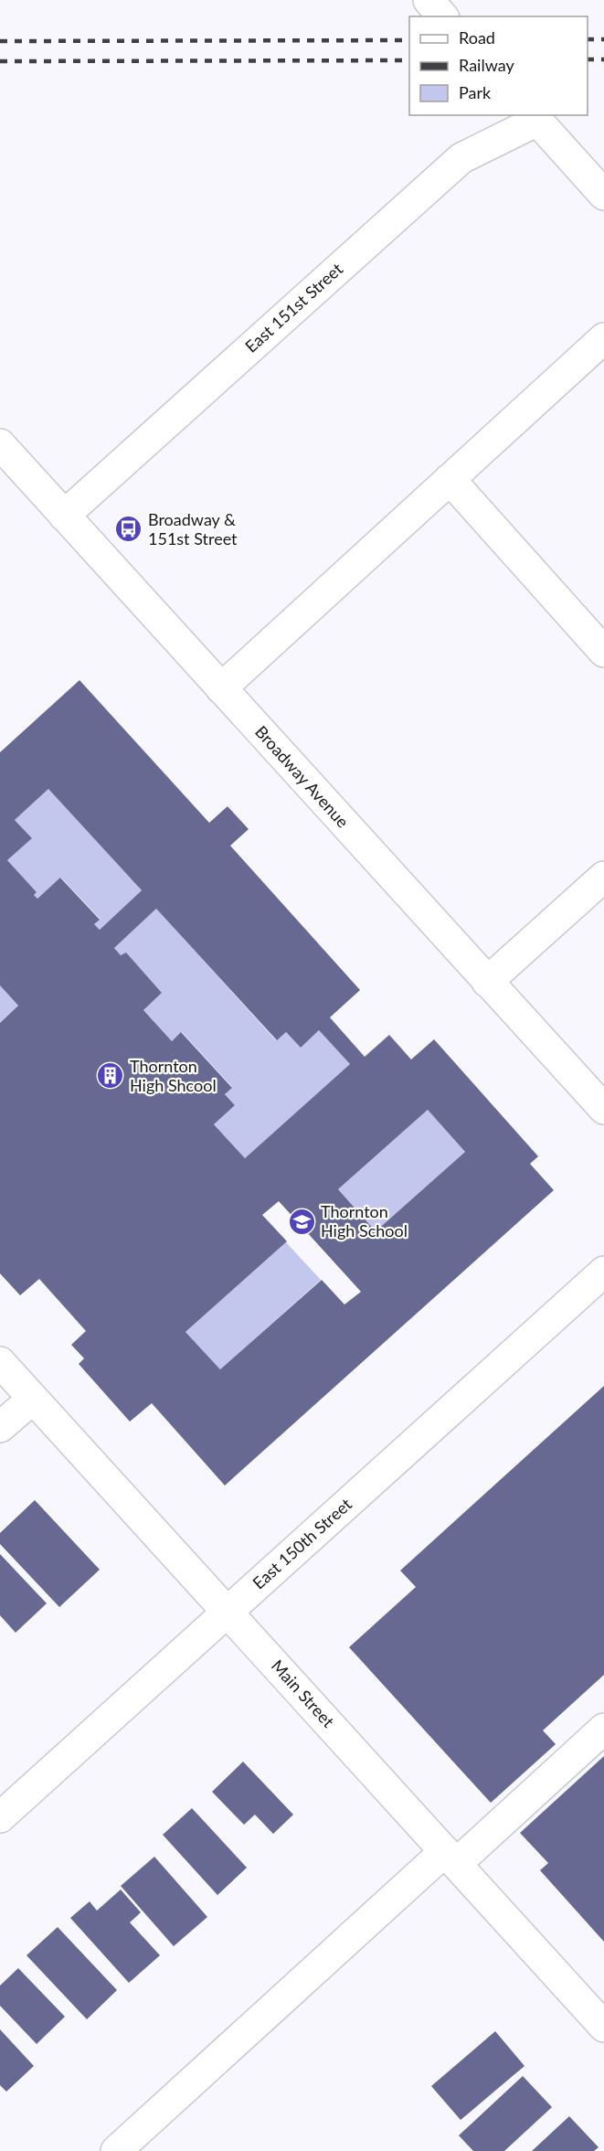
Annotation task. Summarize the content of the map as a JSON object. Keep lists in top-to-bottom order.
{
  "streets": {
    "street": [
      "East 151st Street",
      "Broadway Avenue",
      "East 150th Street",
      "Main Street"
    ]
  },
  "crossings": [
    ["East 151st Street", "Broadway Avenue"],
    ["East 150th Street", "Main Street"]
  ],
  "places": {
    "bus stop": ["Broadway & 151st Street"],
    "building": ["Thornton High Shcool"],
    "school or university": ["Thornton High School"]
  },
  "legend": ["Road", "Railway", "Park"]
}
